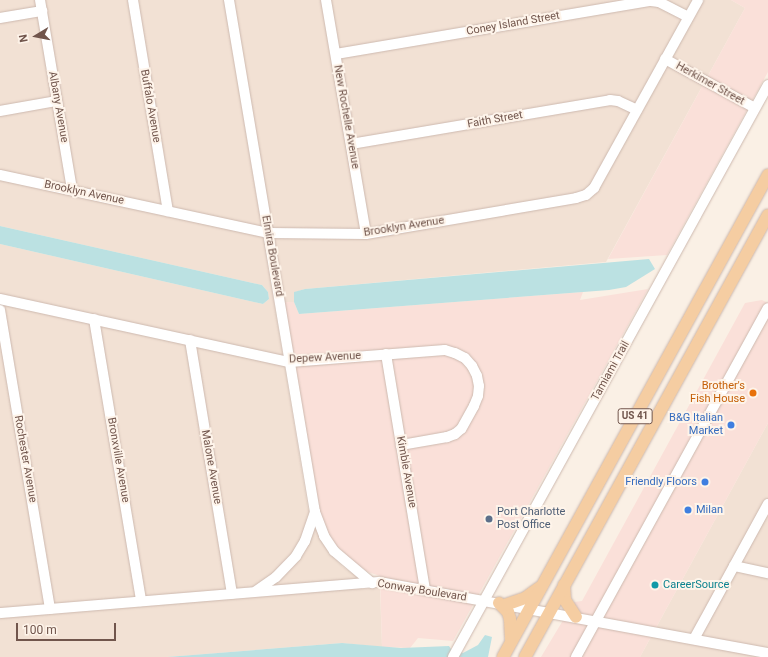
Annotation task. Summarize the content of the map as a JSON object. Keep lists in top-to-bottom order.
{
  "streets": {
    "main road": ["US 41"],
    "street": [
      "Coney Island Street",
      "Herkimer Street",
      "Buffalo Avenue",
      "Albany Avenue",
      "New Rochelle Avenue",
      "Faith Street",
      "Brooklyn Avenue",
      "Elmira Boulevard",
      "Depew Avenue",
      "Tamiami Trail",
      "Rochester Avenue",
      "Bronxville Avenue",
      "Malone Avenue",
      "Kimble Avenue",
      "Conway Boulevard"
    ]
  },
  "crossings": [
    ["Coney Island Street", "New Rochelle Avenue"],
    ["Coney Island Street", "Brooklyn Avenue"],
    ["Herkimer Street", "Brooklyn Avenue"],
    ["Herkimer Street", "Tamiami Trail"],
    ["Buffalo Avenue", "Brooklyn Avenue"],
    ["Albany Avenue", "Brooklyn Avenue"],
    ["New Rochelle Avenue", "Faith Street"],
    ["New Rochelle Avenue", "Brooklyn Avenue"],
    ["Faith Street", "Brooklyn Avenue"],
    ["Brooklyn Avenue", "Elmira Boulevard"],
    ["Elmira Boulevard", "Depew Avenue"],
    ["Elmira Boulevard", "Conway Boulevard"],
    ["Depew Avenue", "Bronxville Avenue"],
    ["Depew Avenue", "Malone Avenue"],
    ["Depew Avenue", "Kimble Avenue"],
    ["Tamiami Trail", "Conway Boulevard"],
    ["US 41", "Conway Boulevard"],
    ["Rochester Avenue", "Conway Boulevard"],
    ["Bronxville Avenue", "Conway Boulevard"],
    ["Malone Avenue", "Conway Boulevard"],
    ["Kimble Avenue", "Conway Boulevard"]
  ],
  "places": [
    "Brother's Fish House",
    "B&G Italian Market",
    "Friendly Floors",
    "Milan",
    "Port Charlotte Post Office",
    "CareerSource"
  ],
  "scale_bar": "100 m",
  "north": "left"
}
